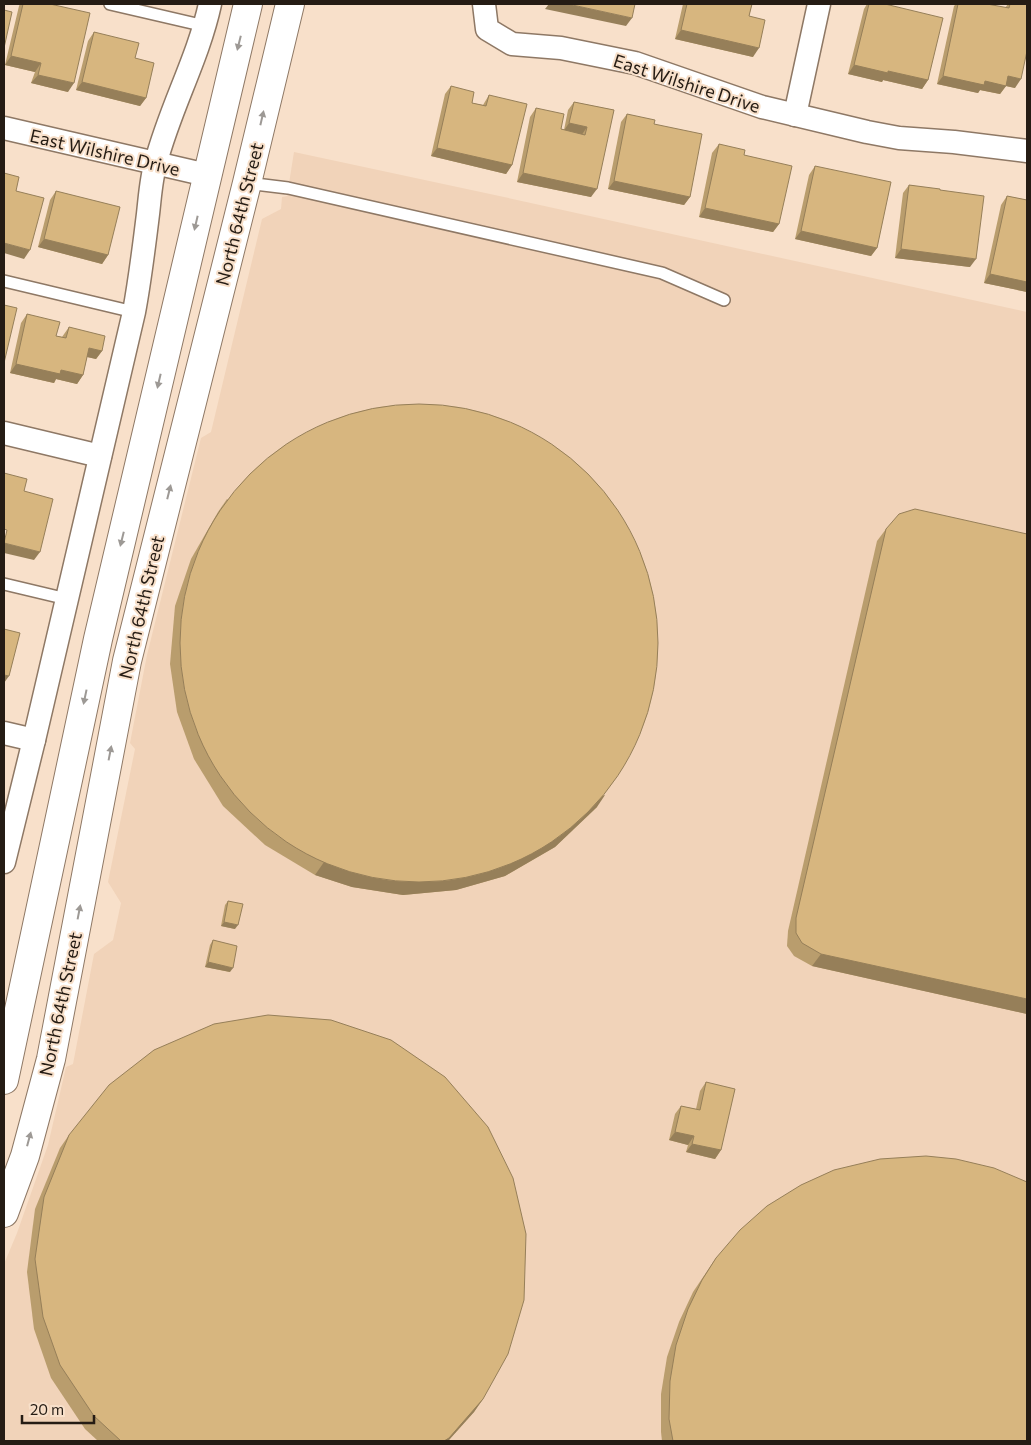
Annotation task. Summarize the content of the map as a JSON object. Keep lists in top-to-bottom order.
{
  "streets": {
    "main road": ["North 64th Street"],
    "street": ["East Wilshire Drive"]
  },
  "crossings": [
    ["East Wilshire Drive", "North 64th Street"]
  ],
  "scale_bar": "20 m"
}
